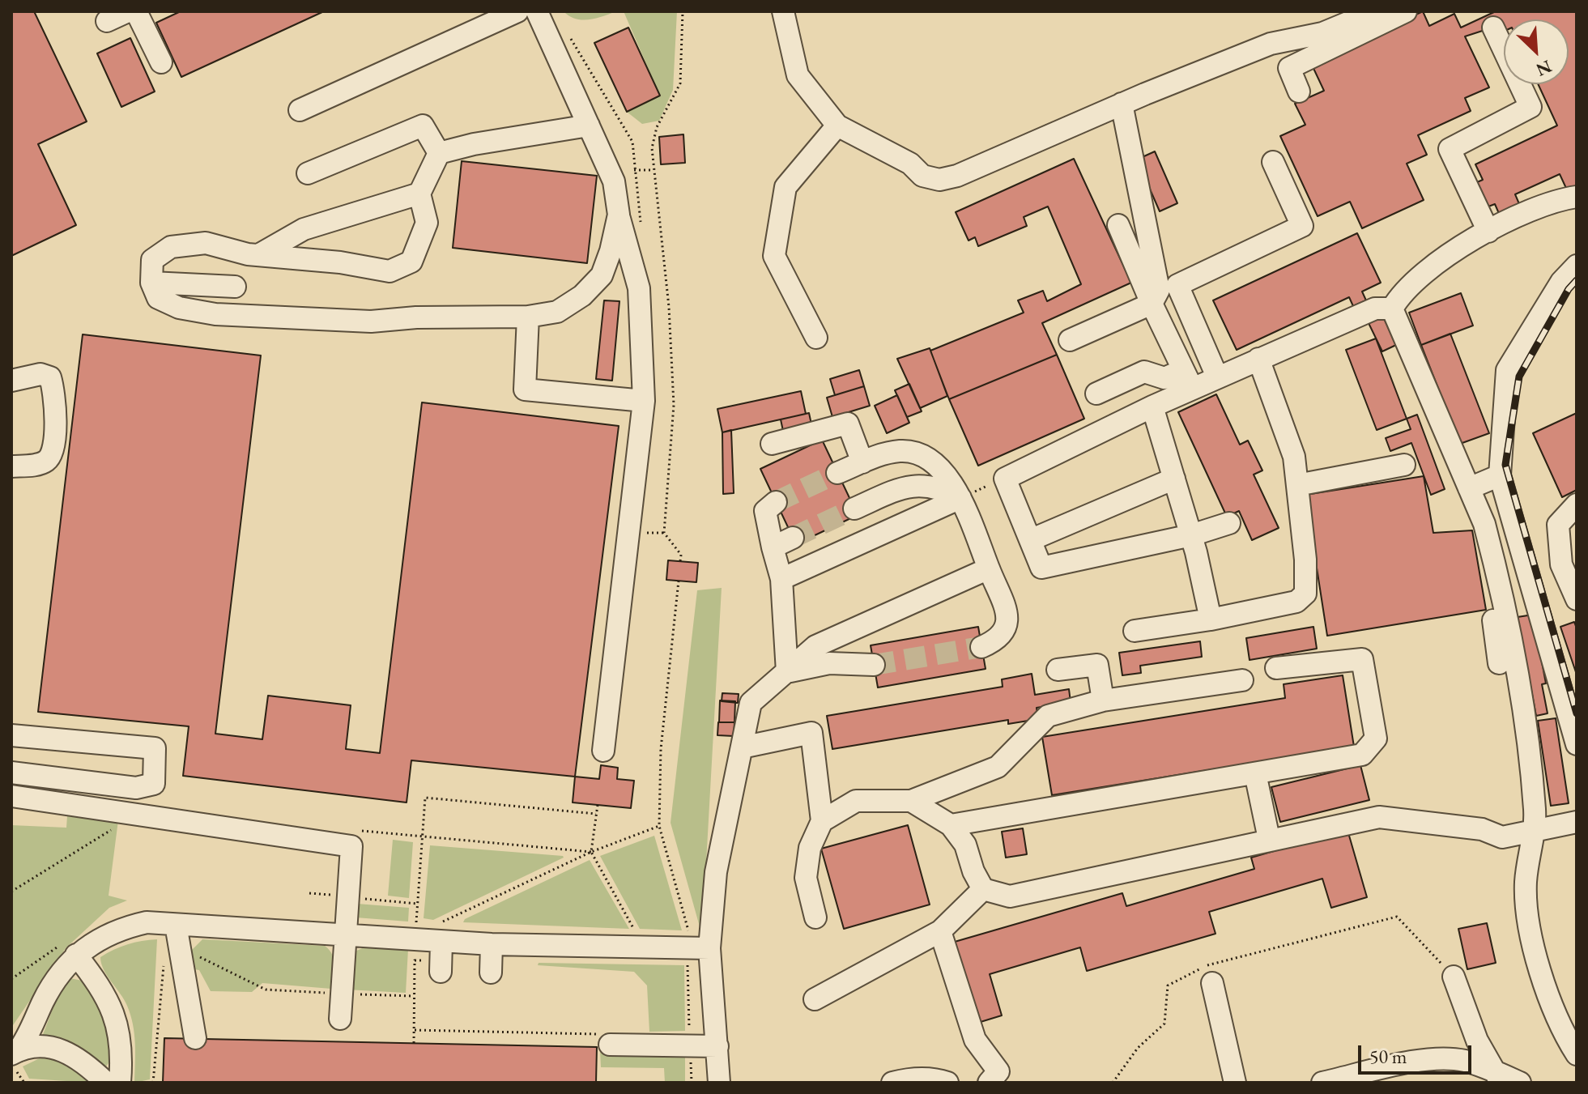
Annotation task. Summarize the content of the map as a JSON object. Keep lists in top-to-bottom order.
{
  "scale_bar": "50 m",
  "north": "bottom right"
}
